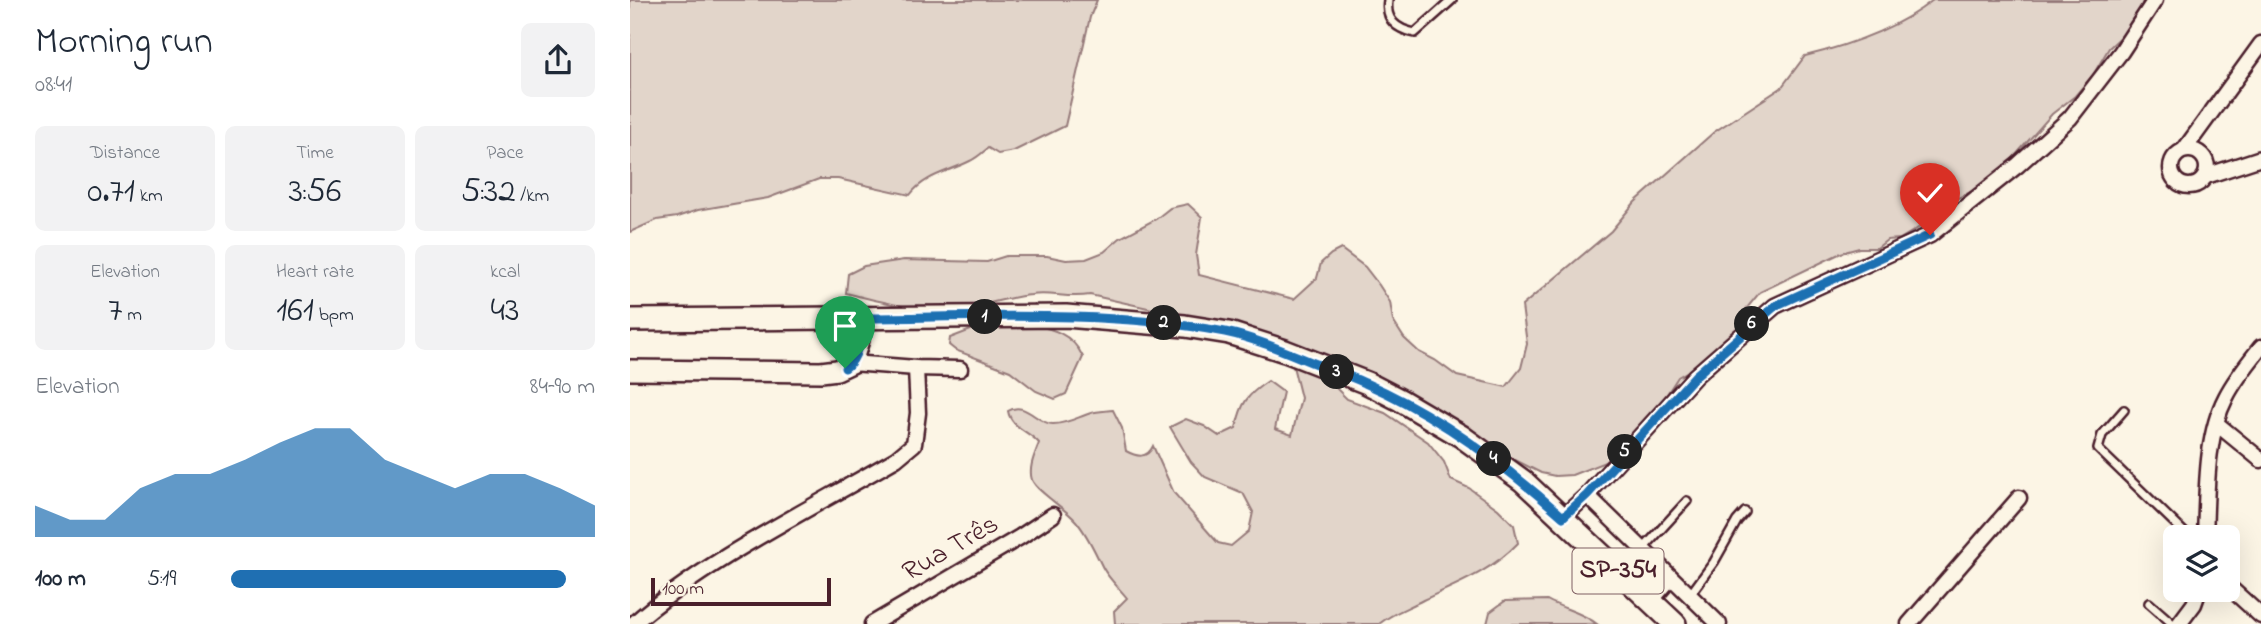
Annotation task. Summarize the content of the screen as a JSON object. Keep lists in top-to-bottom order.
{
  "streets": {
    "main road": ["SP-354"],
    "street": ["Rua Três"]
  },
  "scale_bar": "100 m",
  "page": {
    "heading": ["Morning run", "08:41"],
    "stats": [
      ["Distance", "0.71 km"],
      ["Time", "3:56"],
      ["Pace", "5:32 /km"],
      ["Elevation", "7 m"],
      ["Heart rate", "161 bpm"],
      ["kcal", "43"]
    ],
    "pins": [
      "1",
      "2",
      "6",
      "3",
      "5",
      "4"
    ],
    "chart": ["Elevation", "84–90 m"],
    "list": [
      {
        "name": "100 m",
        "note": "5:19"
      }
    ],
    "scale": "100 m"
  }
}
